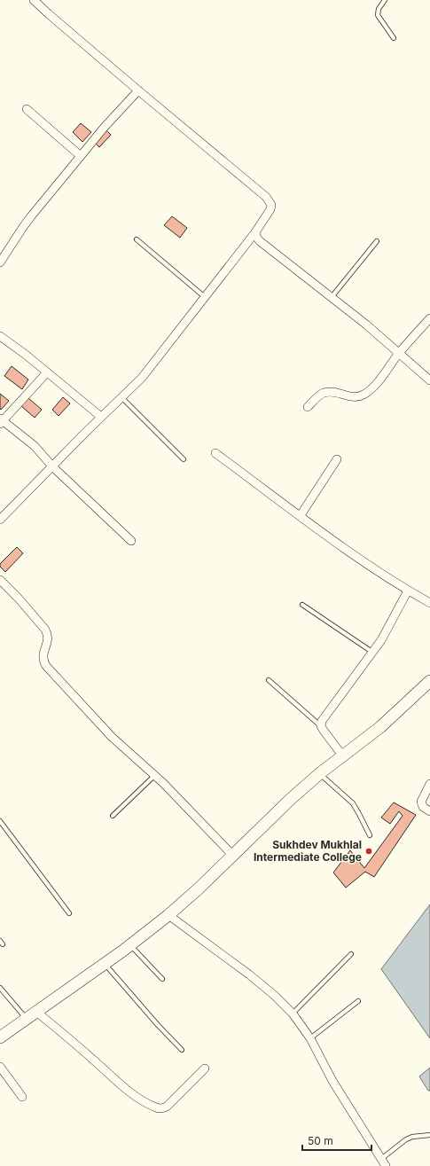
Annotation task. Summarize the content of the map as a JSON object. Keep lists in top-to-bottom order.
{
  "places": ["Sukhdev Mukhlal Intermediate College"],
  "scale_bar": "50 m"
}
